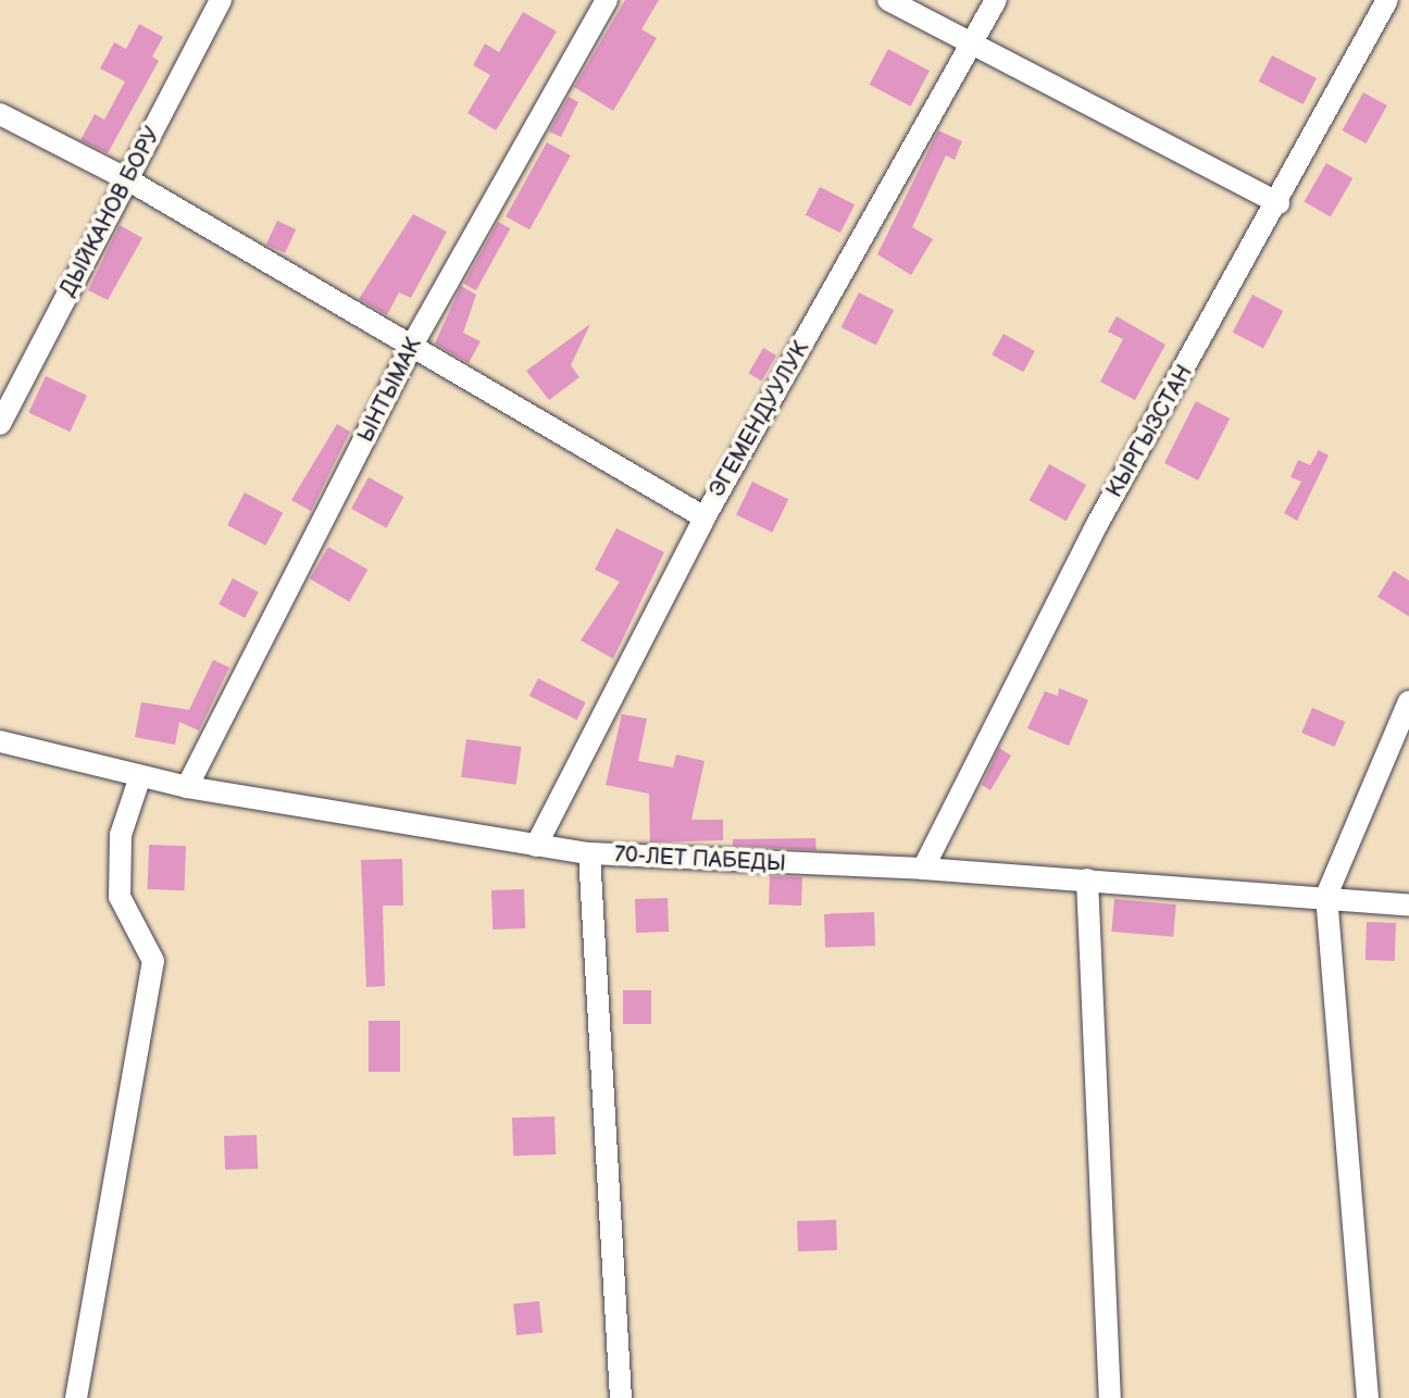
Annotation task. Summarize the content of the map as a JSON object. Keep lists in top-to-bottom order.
{
  "streets": {
    "street": [
      "ДЫЙКАНОВ БОРУ",
      "ЫНТЫМАК",
      "ЭГЕМЕНДУУЛУК",
      "КЫРГЫЗСТАН",
      "70-ЛЕТ ПАБЕДЫ"
    ]
  },
  "crossings": [
    ["ЫНТЫМАК", "70-ЛЕТ ПАБЕДЫ"],
    ["ЭГЕМЕНДУУЛУК", "70-ЛЕТ ПАБЕДЫ"],
    ["КЫРГЫЗСТАН", "70-ЛЕТ ПАБЕДЫ"]
  ]
}
